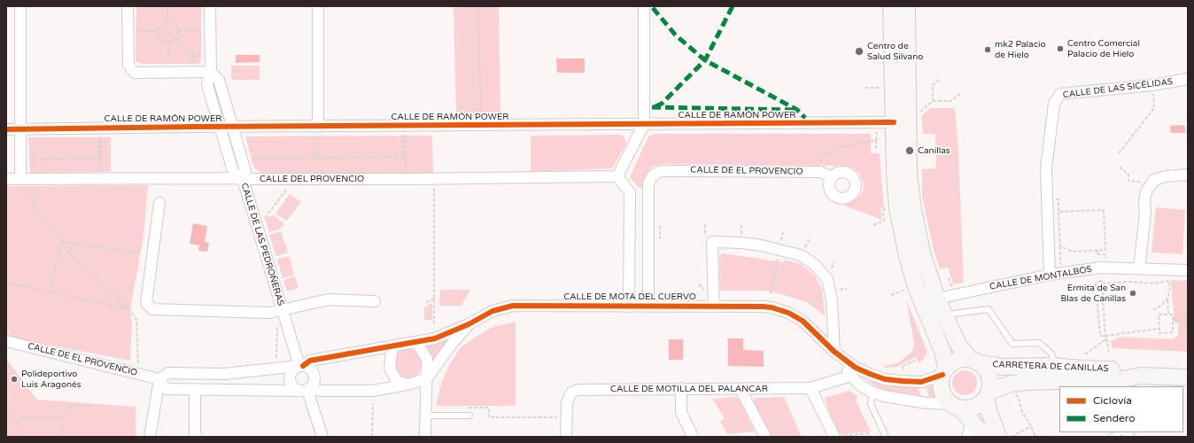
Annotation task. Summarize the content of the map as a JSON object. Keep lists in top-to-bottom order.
{
  "streets": {
    "street": [
      "CALLE DE LAS SICÉLIDAS",
      "CALLE DE RAMÓN POWER",
      "CALLE DE EL PROVENCIO",
      "CALLE DEL PROVENCIO",
      "CALLE DE LAS PEDROÑERAS",
      "CALLE DE MONTALBOS",
      "CALLE DE MOTA DEL CUERVO",
      "CARRETERA DE CANILLAS",
      "CALLE DE MOTILLA DEL PALANCAR"
    ]
  },
  "crossings": [
    ["CALLE DE LAS SICÉLIDAS", "CALLE DE MONTALBOS"],
    ["CALLE DE RAMÓN POWER", "CALLE DE LAS PEDROÑERAS"],
    ["CALLE DE EL PROVENCIO", "CALLE DE MOTA DEL CUERVO"],
    ["CALLE DEL PROVENCIO", "CALLE DE LAS PEDROÑERAS"],
    ["CALLE DE LAS PEDROÑERAS", "CALLE DE MOTA DEL CUERVO"],
    ["CALLE DE MOTA DEL CUERVO", "CARRETERA DE CANILLAS"],
    ["CALLE DE MOTA DEL CUERVO", "CALLE DE MOTILLA DEL PALANCAR"]
  ],
  "places": [
    "Centro Comercial Palacio de Hielo",
    "mk2 Palacio de Hielo",
    "Centro de Salud Silvano",
    "Canillas",
    "Ermita de San Blas de Canillas",
    "Polideportivo Luis Aragonés"
  ],
  "legend": ["Ciclovía", "Sendero"]
}
